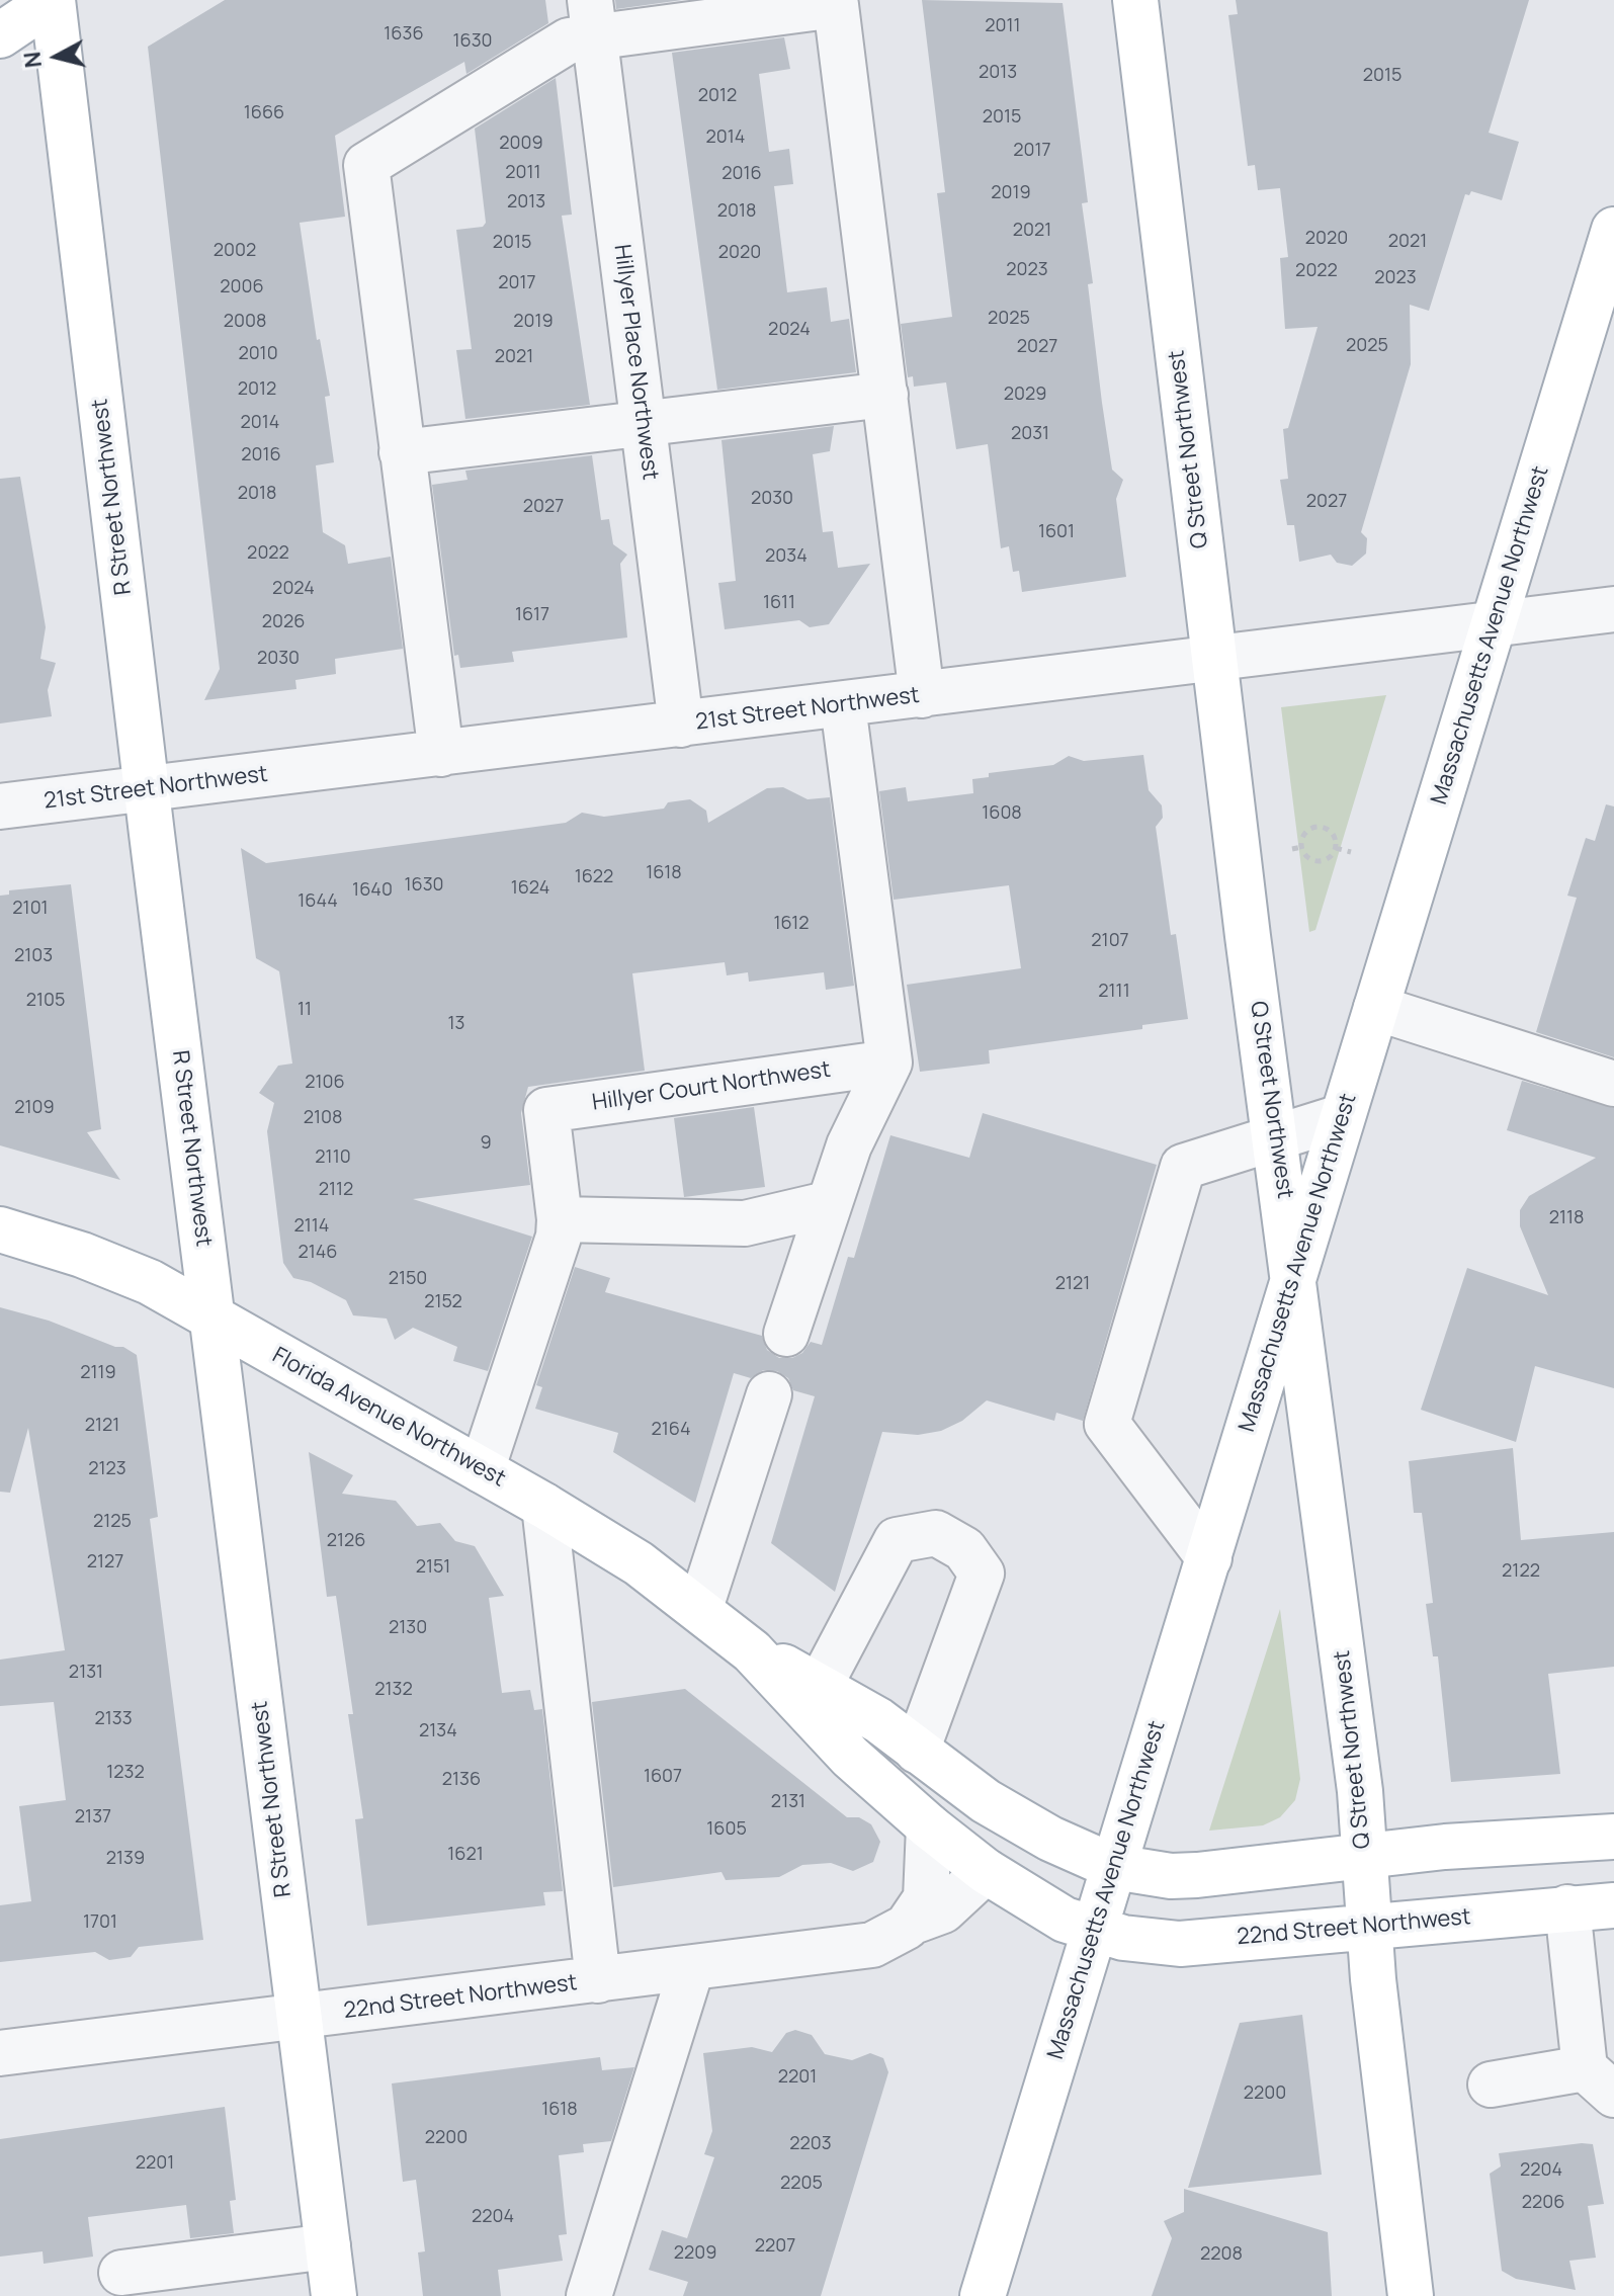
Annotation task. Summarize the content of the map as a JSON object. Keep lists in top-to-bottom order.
{
  "streets": {
    "main road": [
      "Q Street Northwest",
      "R Street Northwest",
      "Massachusetts Avenue Northwest",
      "Florida Avenue Northwest",
      "22nd Street Northwest"
    ],
    "street": ["Hillyer Place Northwest", "21st Street Northwest", "Hillyer Court Northwest"]
  },
  "crossings": [
    ["Hillyer Place Northwest", "21st Street Northwest"],
    ["Q Street Northwest", "Massachusetts Avenue Northwest"],
    ["Q Street Northwest", "21st Street Northwest"],
    ["Q Street Northwest", "22nd Street Northwest"],
    ["R Street Northwest", "21st Street Northwest"],
    ["R Street Northwest", "Florida Avenue Northwest"],
    ["R Street Northwest", "22nd Street Northwest"],
    ["Massachusetts Avenue Northwest", "21st Street Northwest"],
    ["Massachusetts Avenue Northwest", "Florida Avenue Northwest"],
    ["Massachusetts Avenue Northwest", "22nd Street Northwest"],
    ["Hillyer Court Northwest", "Florida Avenue Northwest"],
    ["Florida Avenue Northwest", "22nd Street Northwest"]
  ],
  "house_numbers": [
    "2011",
    "1636",
    "1630",
    "2013",
    "2015",
    "2012",
    "1666",
    "2015",
    "2014",
    "2009",
    "2017",
    "2011",
    "2016",
    "2019",
    "2013",
    "2018",
    "2021",
    "2020",
    "2021",
    "2015",
    "2002",
    "2020",
    "2023",
    "2022",
    "2023",
    "2017",
    "2006",
    "2025",
    "2008",
    "2019",
    "2024",
    "2025",
    "2027",
    "2010",
    "2021",
    "2012",
    "2029",
    "2014",
    "2031",
    "2016",
    "2018",
    "2030",
    "2027",
    "2027",
    "1601",
    "2022",
    "2034",
    "2024",
    "1611",
    "1617",
    "2026",
    "2030",
    "1608",
    "1618",
    "1622",
    "1630",
    "1624",
    "1640",
    "1644",
    "2101",
    "1612",
    "2107",
    "2103",
    "2111",
    "2105",
    "11",
    "13",
    "2106",
    "2109",
    "2108",
    "9",
    "2110",
    "2112",
    "2118",
    "2114",
    "2146",
    "2150",
    "2121",
    "2152",
    "2119",
    "2121",
    "2164",
    "2123",
    "2125",
    "2126",
    "2127",
    "2151",
    "2122",
    "2130",
    "2131",
    "2132",
    "2133",
    "2134",
    "1232",
    "1607",
    "2136",
    "2131",
    "2137",
    "1605",
    "1621",
    "2139",
    "1701",
    "2201",
    "2200",
    "1618",
    "2200",
    "2203",
    "2201",
    "2204",
    "2205",
    "2206",
    "2204",
    "2207",
    "2209",
    "2208"
  ],
  "north": "left"
}
